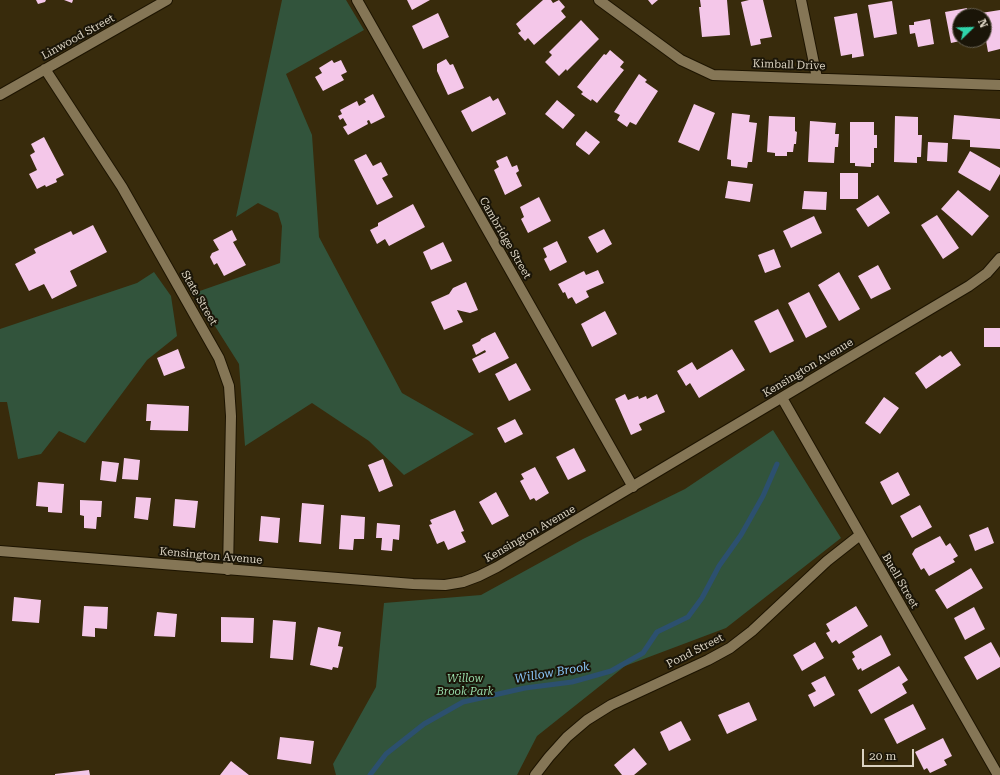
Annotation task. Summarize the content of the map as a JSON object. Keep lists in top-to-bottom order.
{
  "streets": {
    "street": [
      "Linwood Street",
      "Kimball Drive",
      "Cambridge Street",
      "State Street",
      "Kensington Avenue",
      "Buell Street",
      "Pond Street"
    ]
  },
  "crossings": [
    ["Linwood Street", "State Street"],
    ["Cambridge Street", "Kensington Avenue"],
    ["State Street", "Kensington Avenue"],
    ["Kensington Avenue", "Buell Street"],
    ["Buell Street", "Pond Street"]
  ],
  "water": ["Willow Brook"],
  "parks": ["Willow Brook Park"],
  "scale_bar": "20 m",
  "north": "top right"
}
